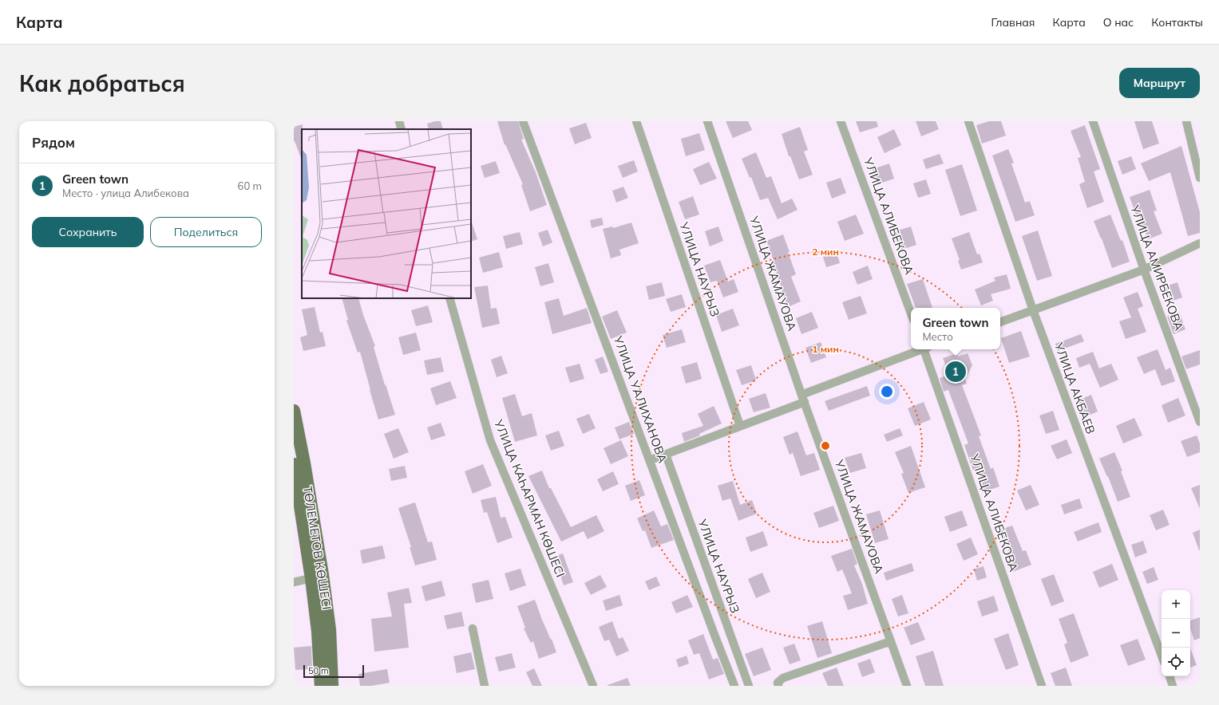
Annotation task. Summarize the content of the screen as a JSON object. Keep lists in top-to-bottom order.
{
  "streets": {
    "main road": ["ТӨЛЕМЕТОВ КӨШЕСІ"],
    "street": [
      "УЛИЦА АЛИБЕКОВА",
      "УЛИЦА АМИРБЕКОВА",
      "УЛИЦА НАУРЫЗ",
      "УЛИЦА ЖАМАУОВА",
      "УЛИЦА АКБАЕВ",
      "УЛИЦА УАЛИХАНОВА",
      "УЛИЦА КАҺАРМАН КӨШЕСІ"
    ]
  },
  "scale_bar": "50 m",
  "page": {
    "header": "Карта",
    "nav": [
      "Главная",
      "Карта",
      "О нас",
      "Контакты"
    ],
    "buttons": [
      "Маршрут",
      ["Сохранить", "Поделиться"]
    ],
    "title": "Как добраться",
    "heading": "Рядом",
    "list": [
      {
        "mark": "1",
        "name": "Green town",
        "note": "Место · улица Алибекова",
        "value": "60 m"
      }
    ],
    "popup": ["Green town", "Место"],
    "pins": "1",
    "map_buttons": ["+", "−"],
    "scale": "50 m"
  },
  "rings": ["2 мин", "1 мин"]
}
